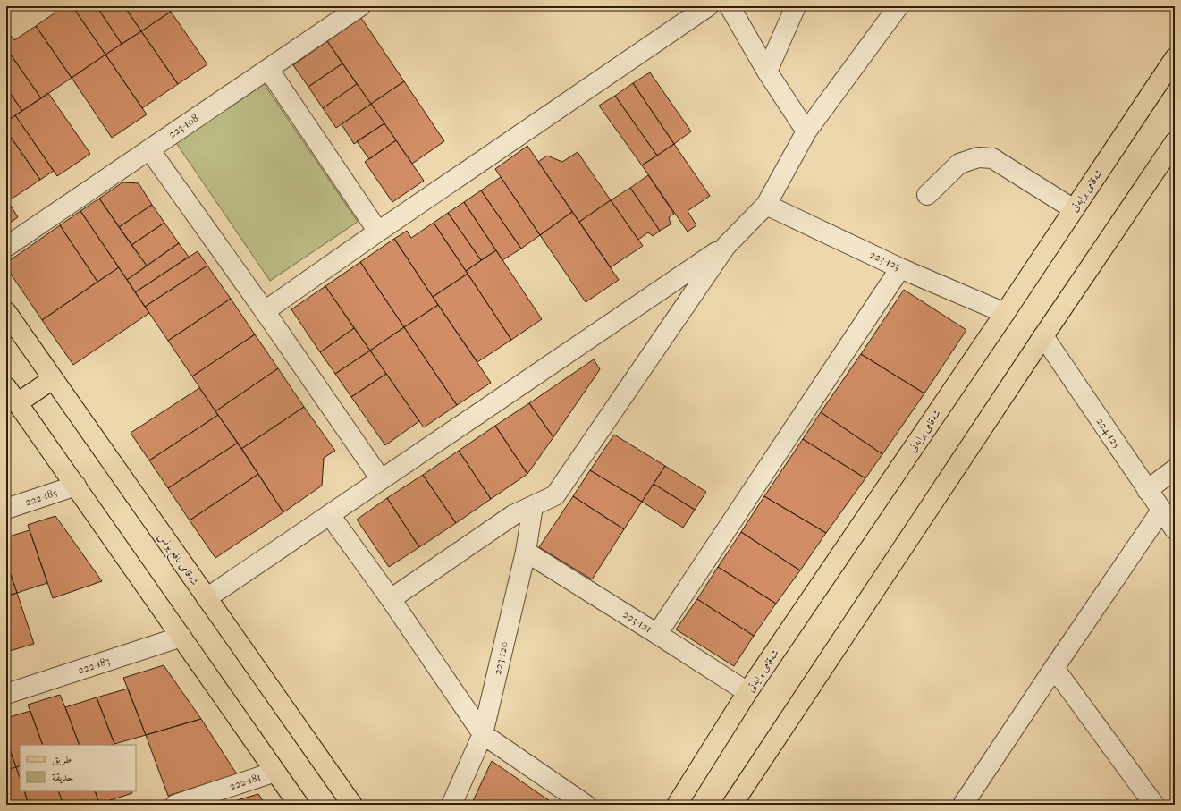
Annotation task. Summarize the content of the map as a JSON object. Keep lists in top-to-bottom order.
{
  "streets": {
    "main road": ["شەقامی برایەتی", "شەقامی نافع یونس"],
    "street": [
      "223-108",
      "223-123",
      "224-125",
      "222-185",
      "223-121",
      "223-120",
      "222-183",
      "222-181"
    ]
  },
  "crossings": [
    ["شەقامی برایەتی", "223-123"],
    ["شەقامی برایەتی", "223-121"],
    ["223-121", "223-120"]
  ],
  "legend": ["طريق", "حديقة"]
}
